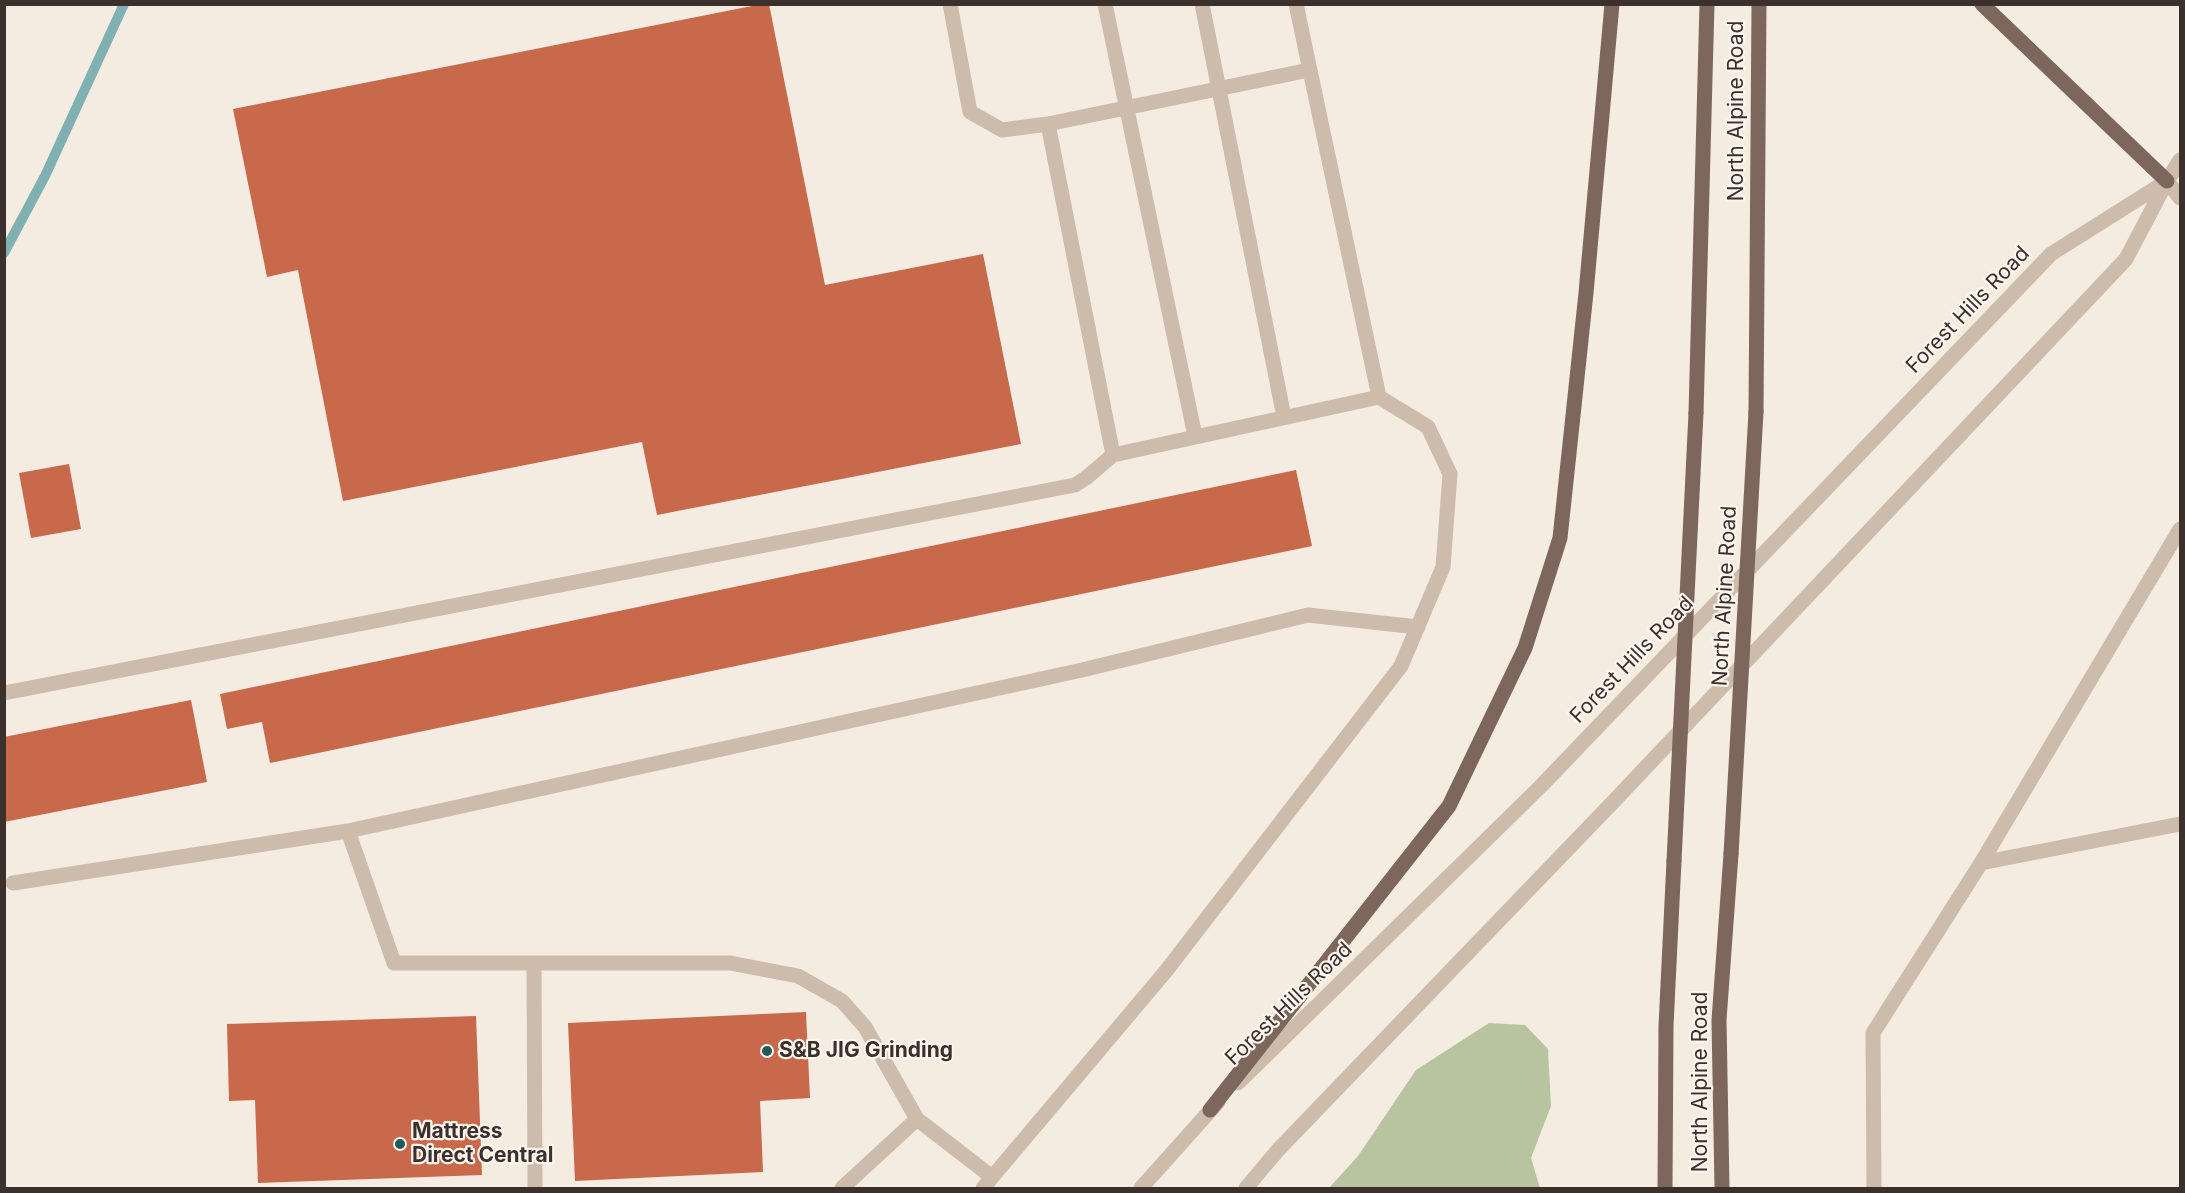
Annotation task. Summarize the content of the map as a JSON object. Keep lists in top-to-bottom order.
{
  "streets": {
    "main road": ["North Alpine Road"],
    "street": ["Forest Hills Road"]
  },
  "places": ["S&B JIG Grinding", "Mattress Direct Central"]
}
